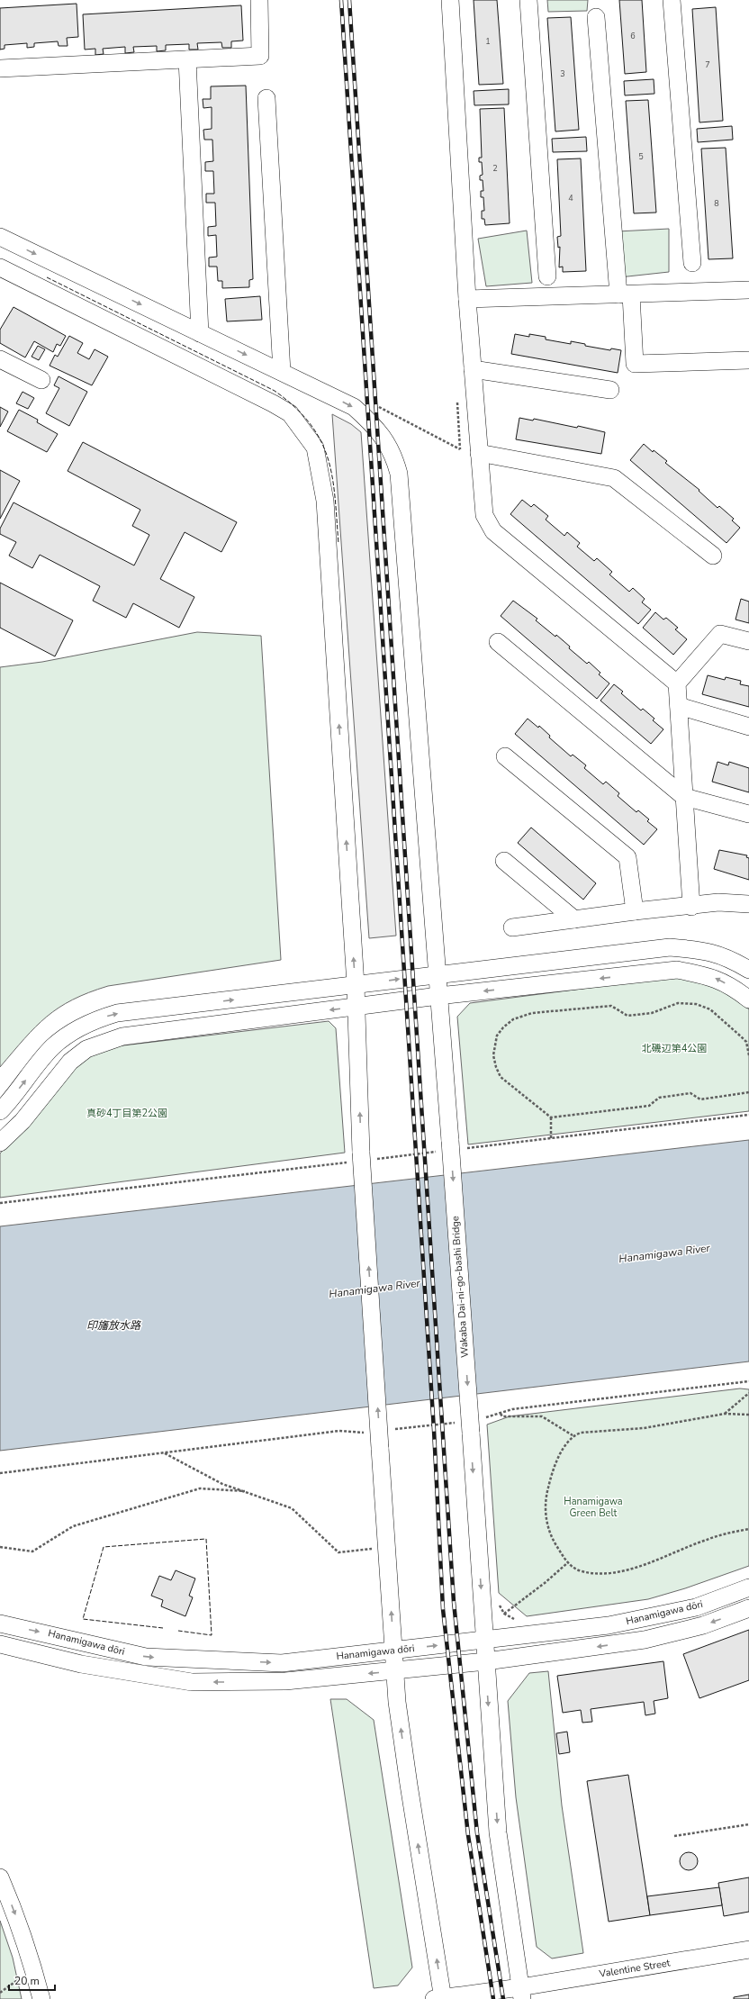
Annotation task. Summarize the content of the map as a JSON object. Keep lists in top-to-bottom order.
{
  "streets": {
    "street": ["Wakaba Dai-ni-go-bashi Bridge", "Hanamigawa dōri", "Valentine Street"]
  },
  "crossings": [
    ["Wakaba Dai-ni-go-bashi Bridge", "Hanamigawa dōri"],
    ["Wakaba Dai-ni-go-bashi Bridge", "Valentine Street"]
  ],
  "water": ["Hanamigawa River", "印旛放水路"],
  "parks": ["北磯辺第4公園", "真砂4丁目第2公園", "Hanamigawa Green Belt"],
  "house_numbers": [
    "6",
    "1",
    "7",
    "3",
    "5",
    "2",
    "4",
    "8"
  ],
  "scale_bar": "20 m"
}
